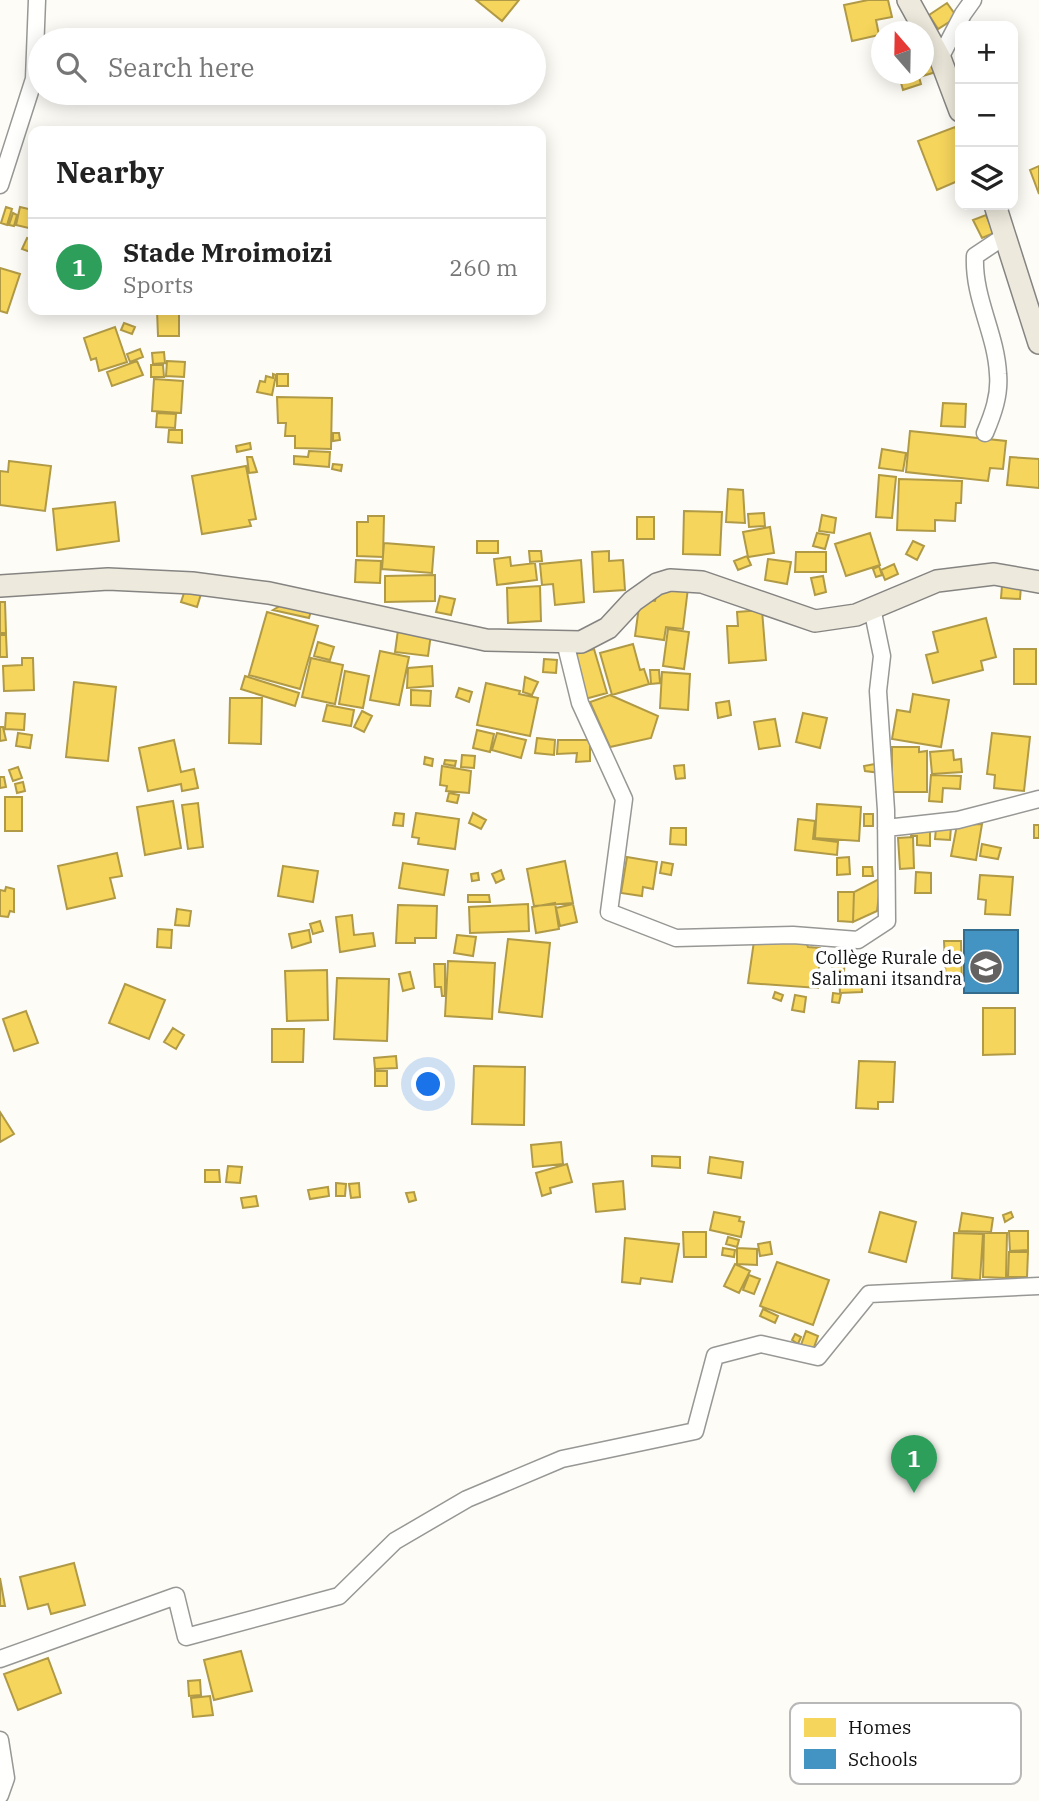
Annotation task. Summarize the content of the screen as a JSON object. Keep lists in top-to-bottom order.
{
  "places": {
    "school or university": ["Collège Rurale de Salimani itsandra"]
  },
  "legend": ["Homes", "Schools"],
  "north": "top",
  "page": {
    "map_buttons": ["+", "−"],
    "search": "Search here",
    "heading": "Nearby",
    "list": [
      {
        "mark": "1",
        "name": "Stade Mroimoizi",
        "note": "Sports",
        "value": "260 m"
      }
    ],
    "pins": "1"
  }
}
